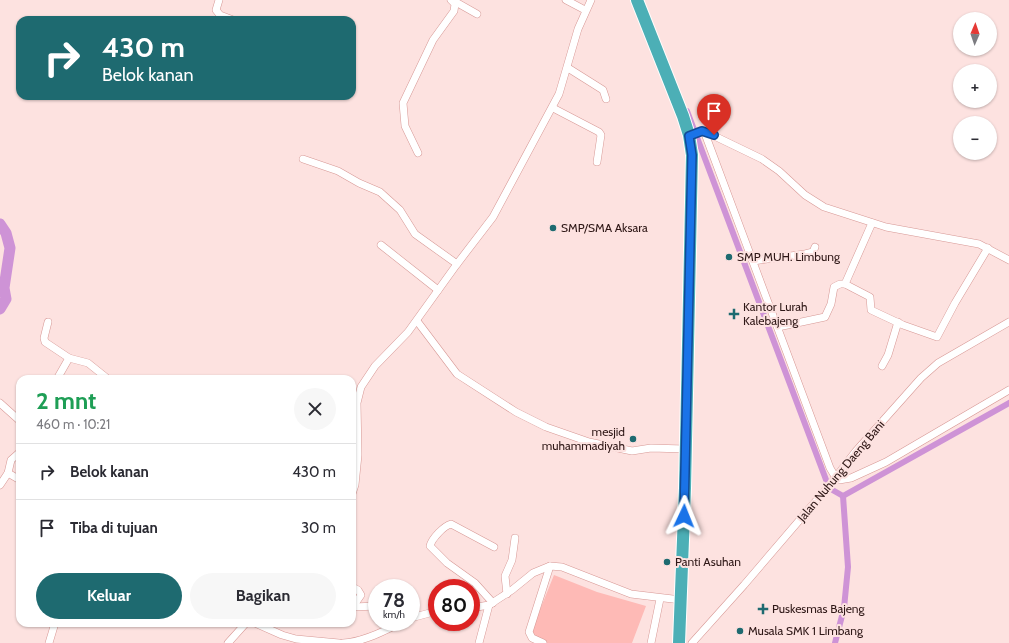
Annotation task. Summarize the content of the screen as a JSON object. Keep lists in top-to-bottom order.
{
  "streets": {
    "street": ["Jalan Nuhung Daeng Bani"]
  },
  "places": {
    "other": [
      "SMP/SMA Aksara",
      "SMP MUH. Limbung",
      "mesjid muhammadiyah",
      "Panti Asuhan",
      "Musala SMK 1 Limbang"
    ],
    "health": ["Kantor Lurah Kalebajeng", "Puskesmas Bajeng"]
  },
  "north": "top",
  "page": {
    "map_buttons": ["+", "−"],
    "turn": ["430 m", "Belok kanan"],
    "heading": ["2 mnt", "460 m · 10:21"],
    "list": [
      {
        "name": "Belok kanan",
        "value": "430 m"
      },
      {
        "name": "Tiba di tujuan",
        "value": "30 m"
      }
    ],
    "buttons": ["Keluar", "Bagikan"],
    "speed": "78 km/h",
    "limit": "80"
  }
}
